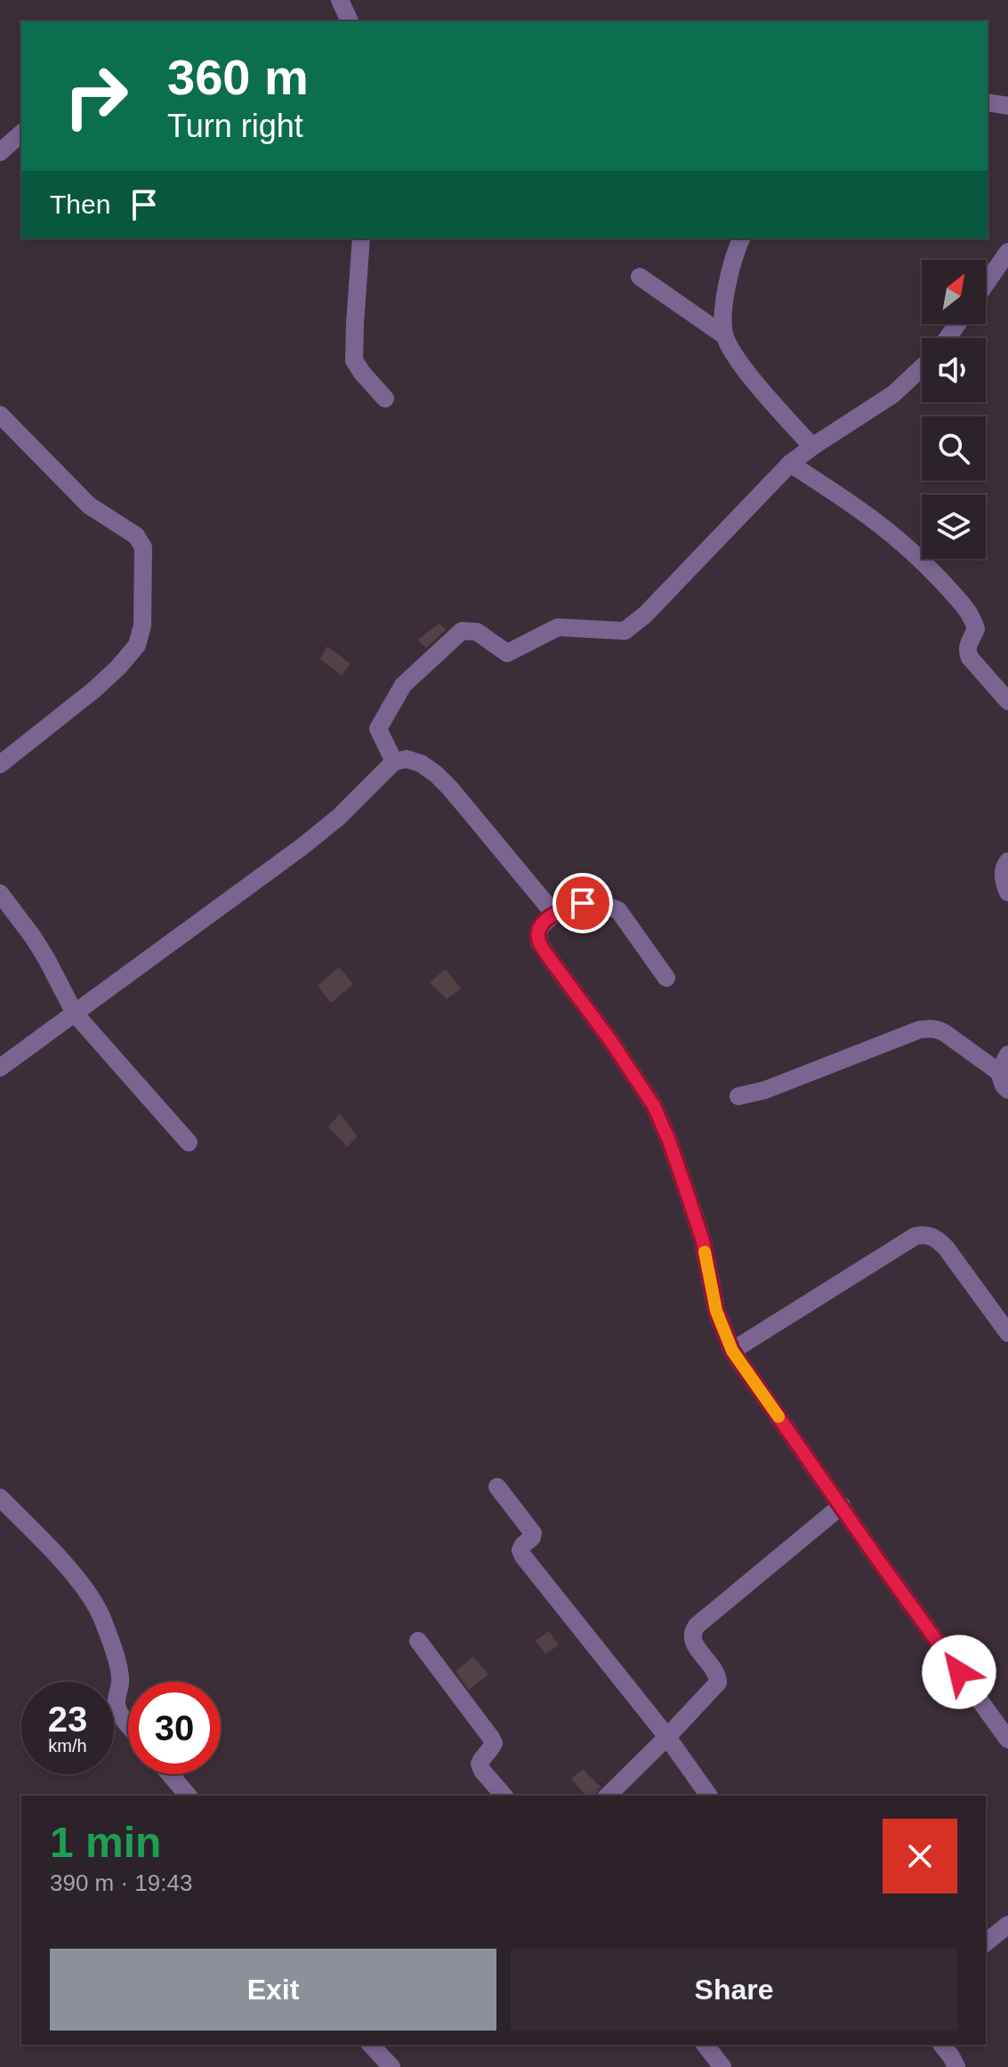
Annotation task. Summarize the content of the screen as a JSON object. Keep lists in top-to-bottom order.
{
  "north": "top right",
  "page": {
    "turn": ["360 m", "Turn right"],
    "then": "Then",
    "speed": "23 km/h",
    "limit": "30",
    "heading": ["1 min", "390 m · 19:43"],
    "buttons": ["Exit", "Share"]
  }
}
